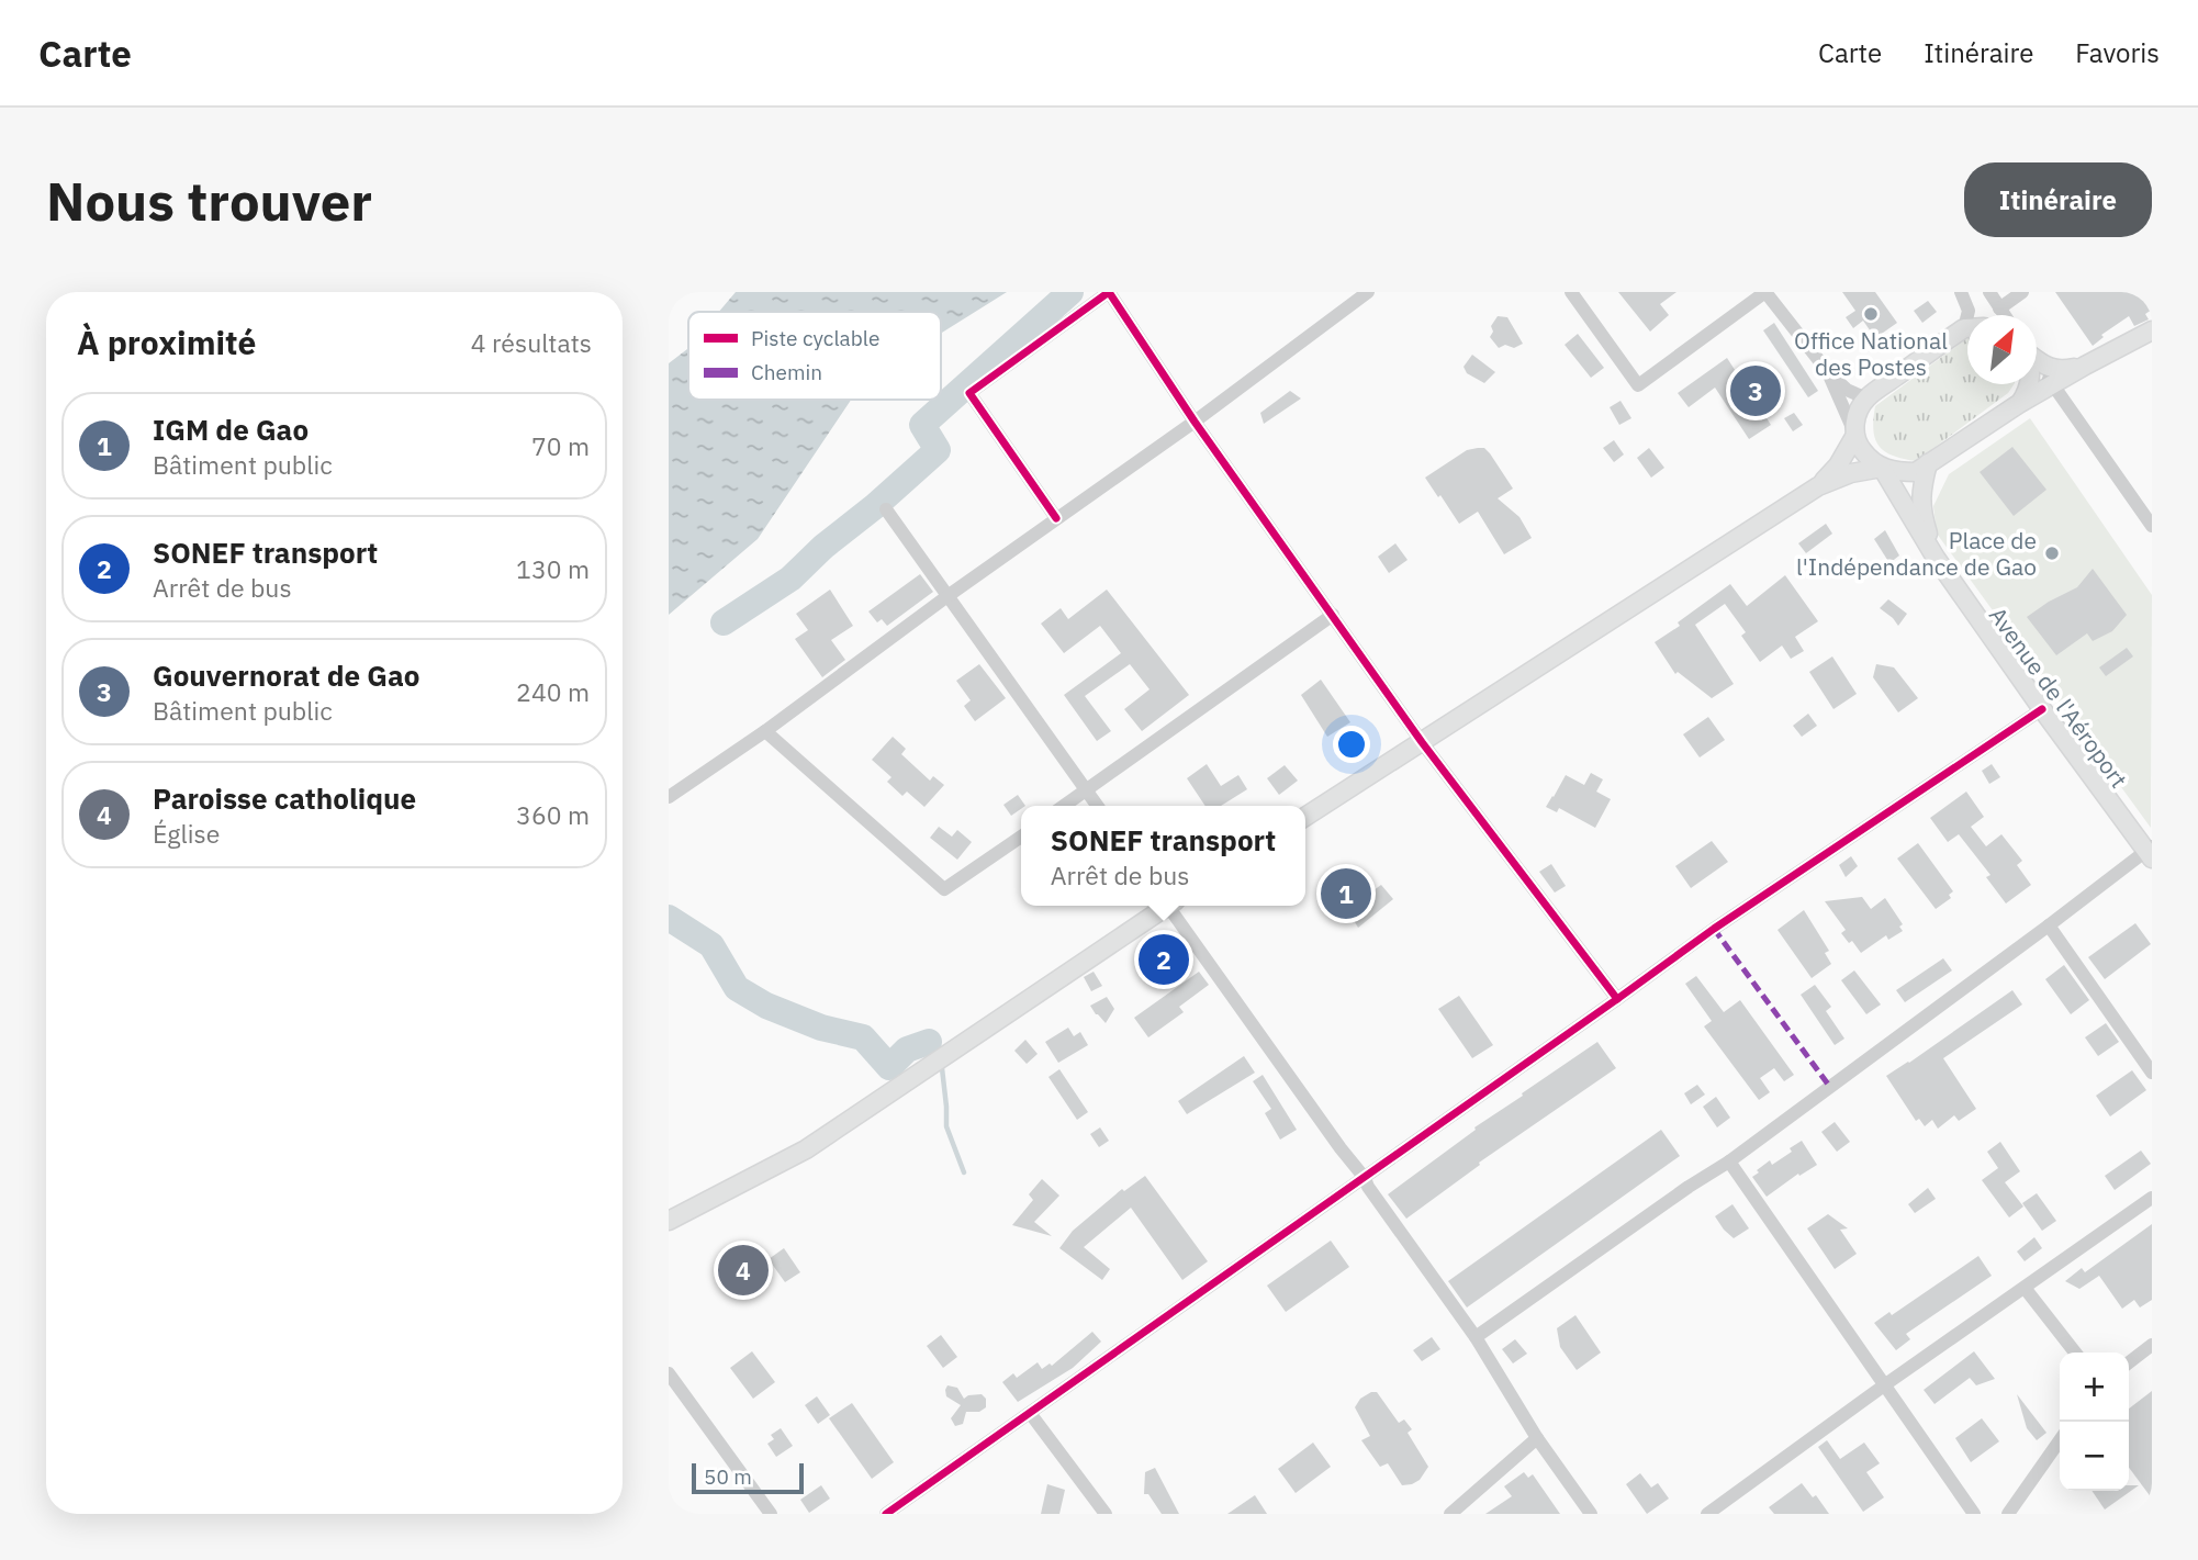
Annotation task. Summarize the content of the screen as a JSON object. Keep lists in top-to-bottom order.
{
  "streets": {
    "main road": ["Avenue de l'Aéroport"]
  },
  "places": ["Office National des Postes", "Place de l'Indépendance de Gao"],
  "legend": ["Piste cyclable", "Chemin"],
  "scale_bar": "50 m",
  "north": "top right",
  "page": {
    "header": "Carte",
    "nav": ["Carte", "Itinéraire", "Favoris"],
    "buttons": "Itinéraire",
    "title": "Nous trouver",
    "heading": ["À proximité", "4 résultats"],
    "pins": [
      "3",
      "1",
      "2",
      "4"
    ],
    "list": [
      {
        "mark": "1",
        "name": "IGM de Gao",
        "note": "Bâtiment public",
        "value": "70 m"
      },
      {
        "mark": "2",
        "name": "SONEF transport",
        "note": "Arrêt de bus",
        "value": "130 m"
      },
      {
        "mark": "3",
        "name": "Gouvernorat de Gao",
        "note": "Bâtiment public",
        "value": "240 m"
      },
      {
        "mark": "4",
        "name": "Paroisse catholique",
        "note": "Église",
        "value": "360 m"
      }
    ],
    "popup": ["SONEF transport", "Arrêt de bus"],
    "map_buttons": ["+", "−"],
    "scale": "50 m"
  }
}
